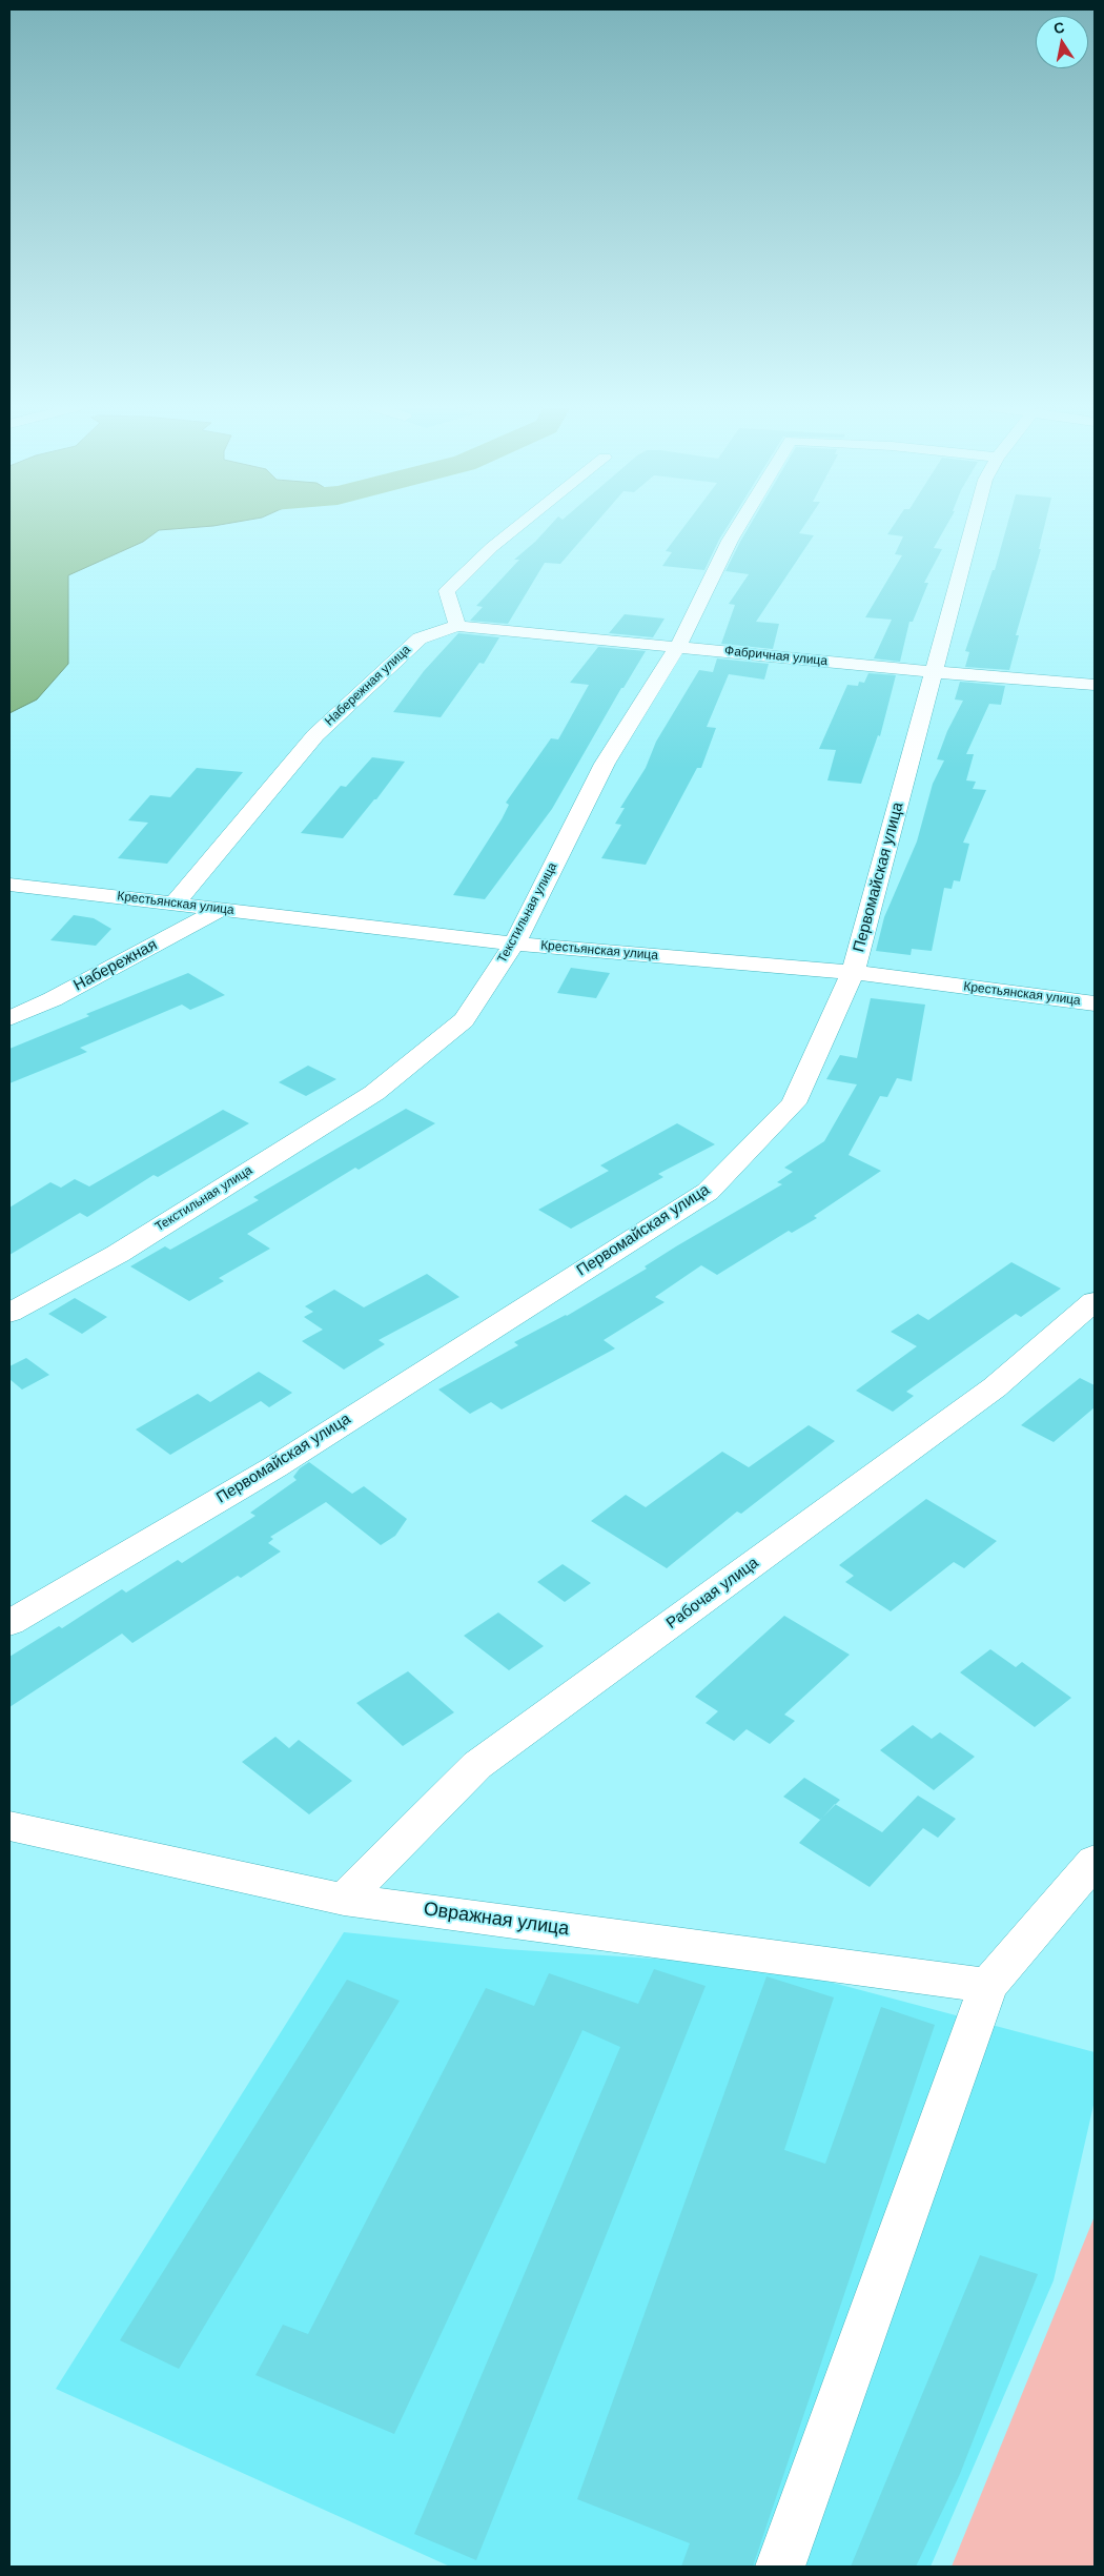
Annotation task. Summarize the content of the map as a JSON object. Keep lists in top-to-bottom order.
{
  "streets": {
    "street": [
      "Фабричная улица",
      "Набережная улица",
      "Первомайская улица",
      "Крестьянская улица",
      "Текстильная улица",
      "Набережная",
      "Рабочая улица",
      "Овражная улица"
    ]
  },
  "crossings": [
    ["Фабричная улица", "Набережная улица"],
    ["Фабричная улица", "Первомайская улица"],
    ["Фабричная улица", "Текстильная улица"],
    ["Набережная улица", "Крестьянская улица"],
    ["Первомайская улица", "Крестьянская улица"],
    ["Крестьянская улица", "Текстильная улица"],
    ["Крестьянская улица", "Набережная"],
    ["Рабочая улица", "Овражная улица"]
  ],
  "north": "top"
}
